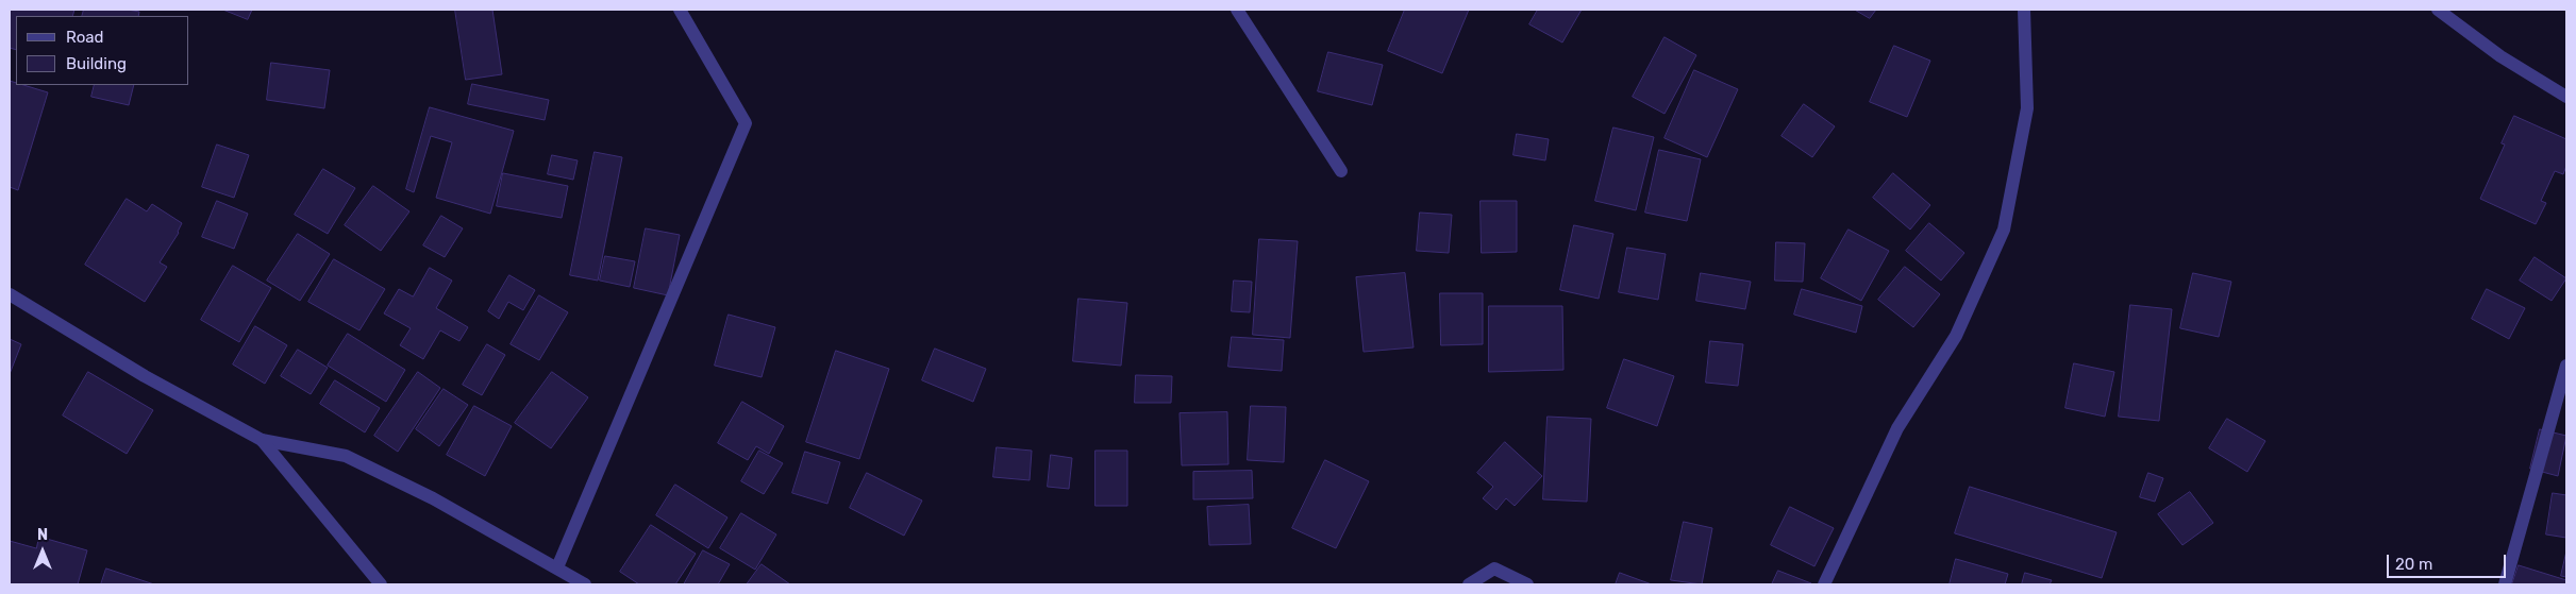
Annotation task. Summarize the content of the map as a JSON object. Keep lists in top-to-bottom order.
{
  "legend": ["Road", "Building"],
  "scale_bar": "20 m",
  "north": "top"
}
